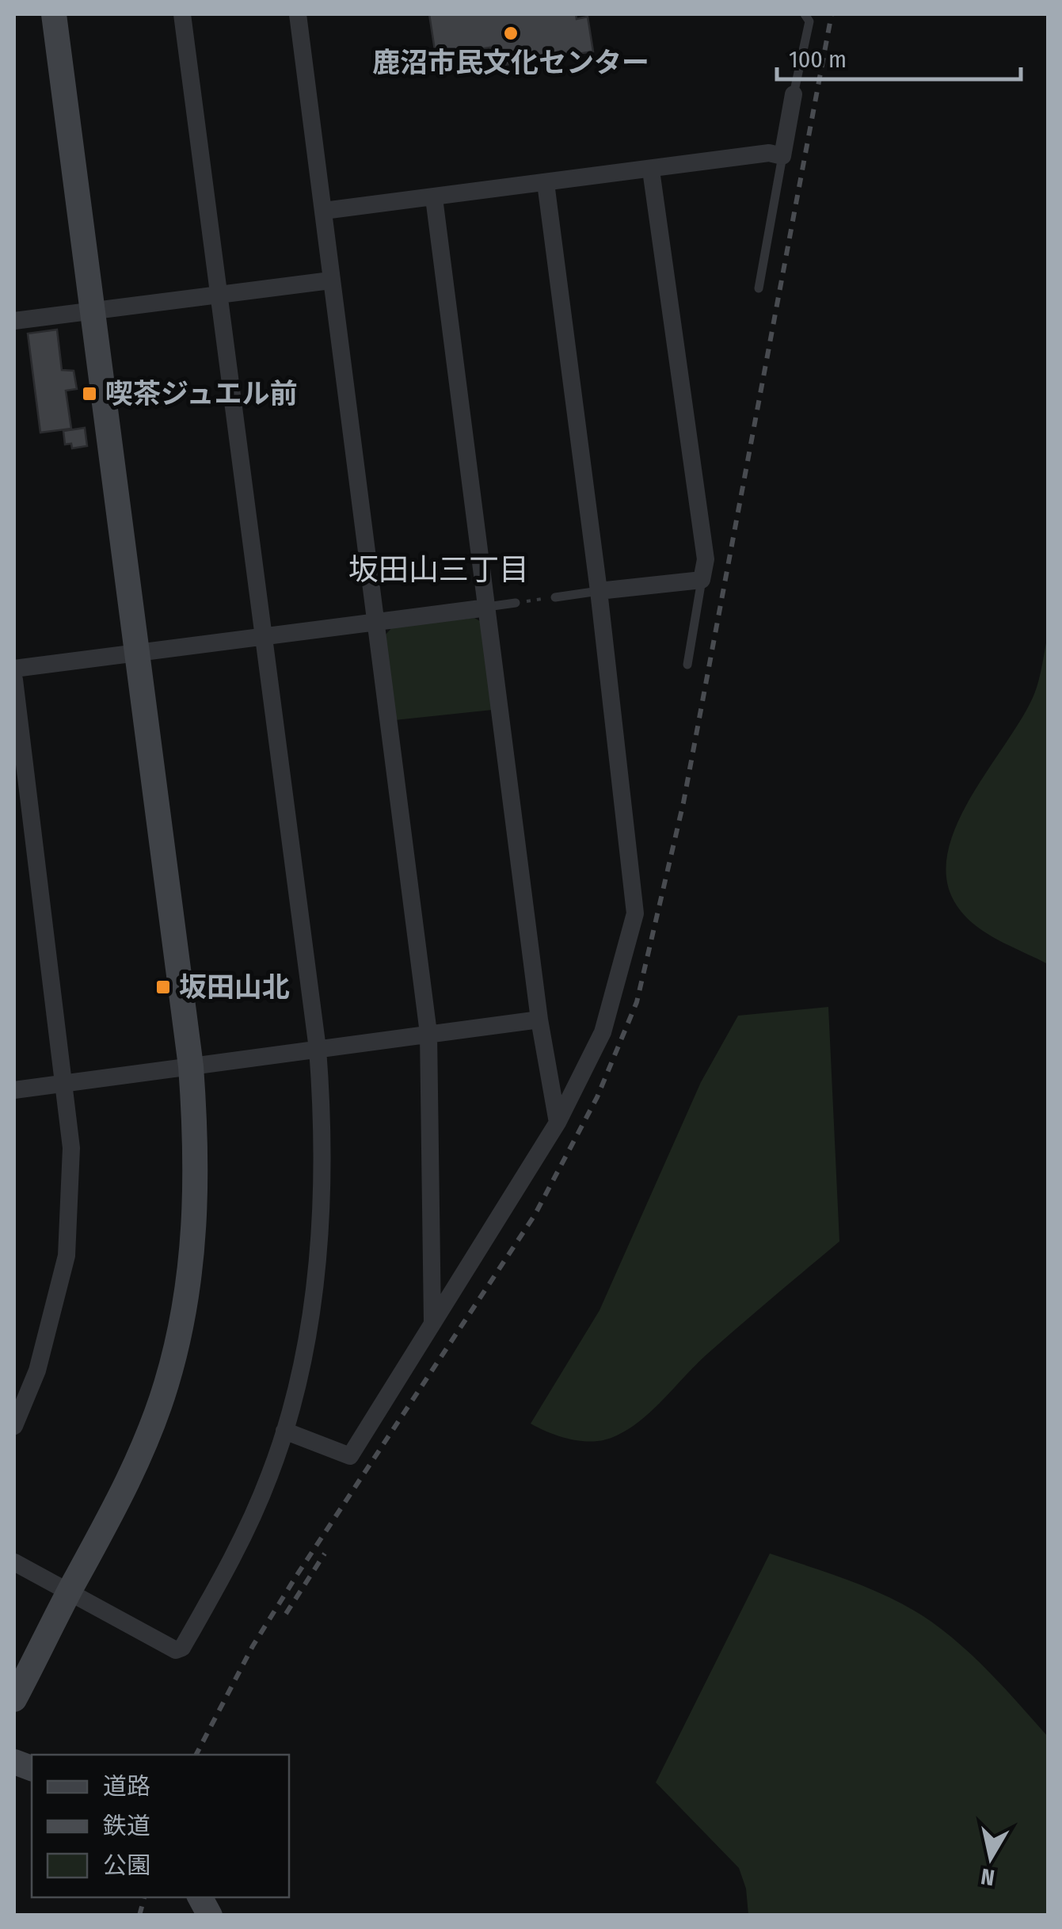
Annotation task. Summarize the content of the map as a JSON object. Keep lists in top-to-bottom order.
{
  "districts": ["坂田山三丁目"],
  "places": {
    "other": ["鹿沼市民文化センター"],
    "transit": ["喫茶ジュエル前", "坂田山北"]
  },
  "legend": ["道路", "鉄道", "公園"],
  "scale_bar": "100 m",
  "north": "bottom"
}
